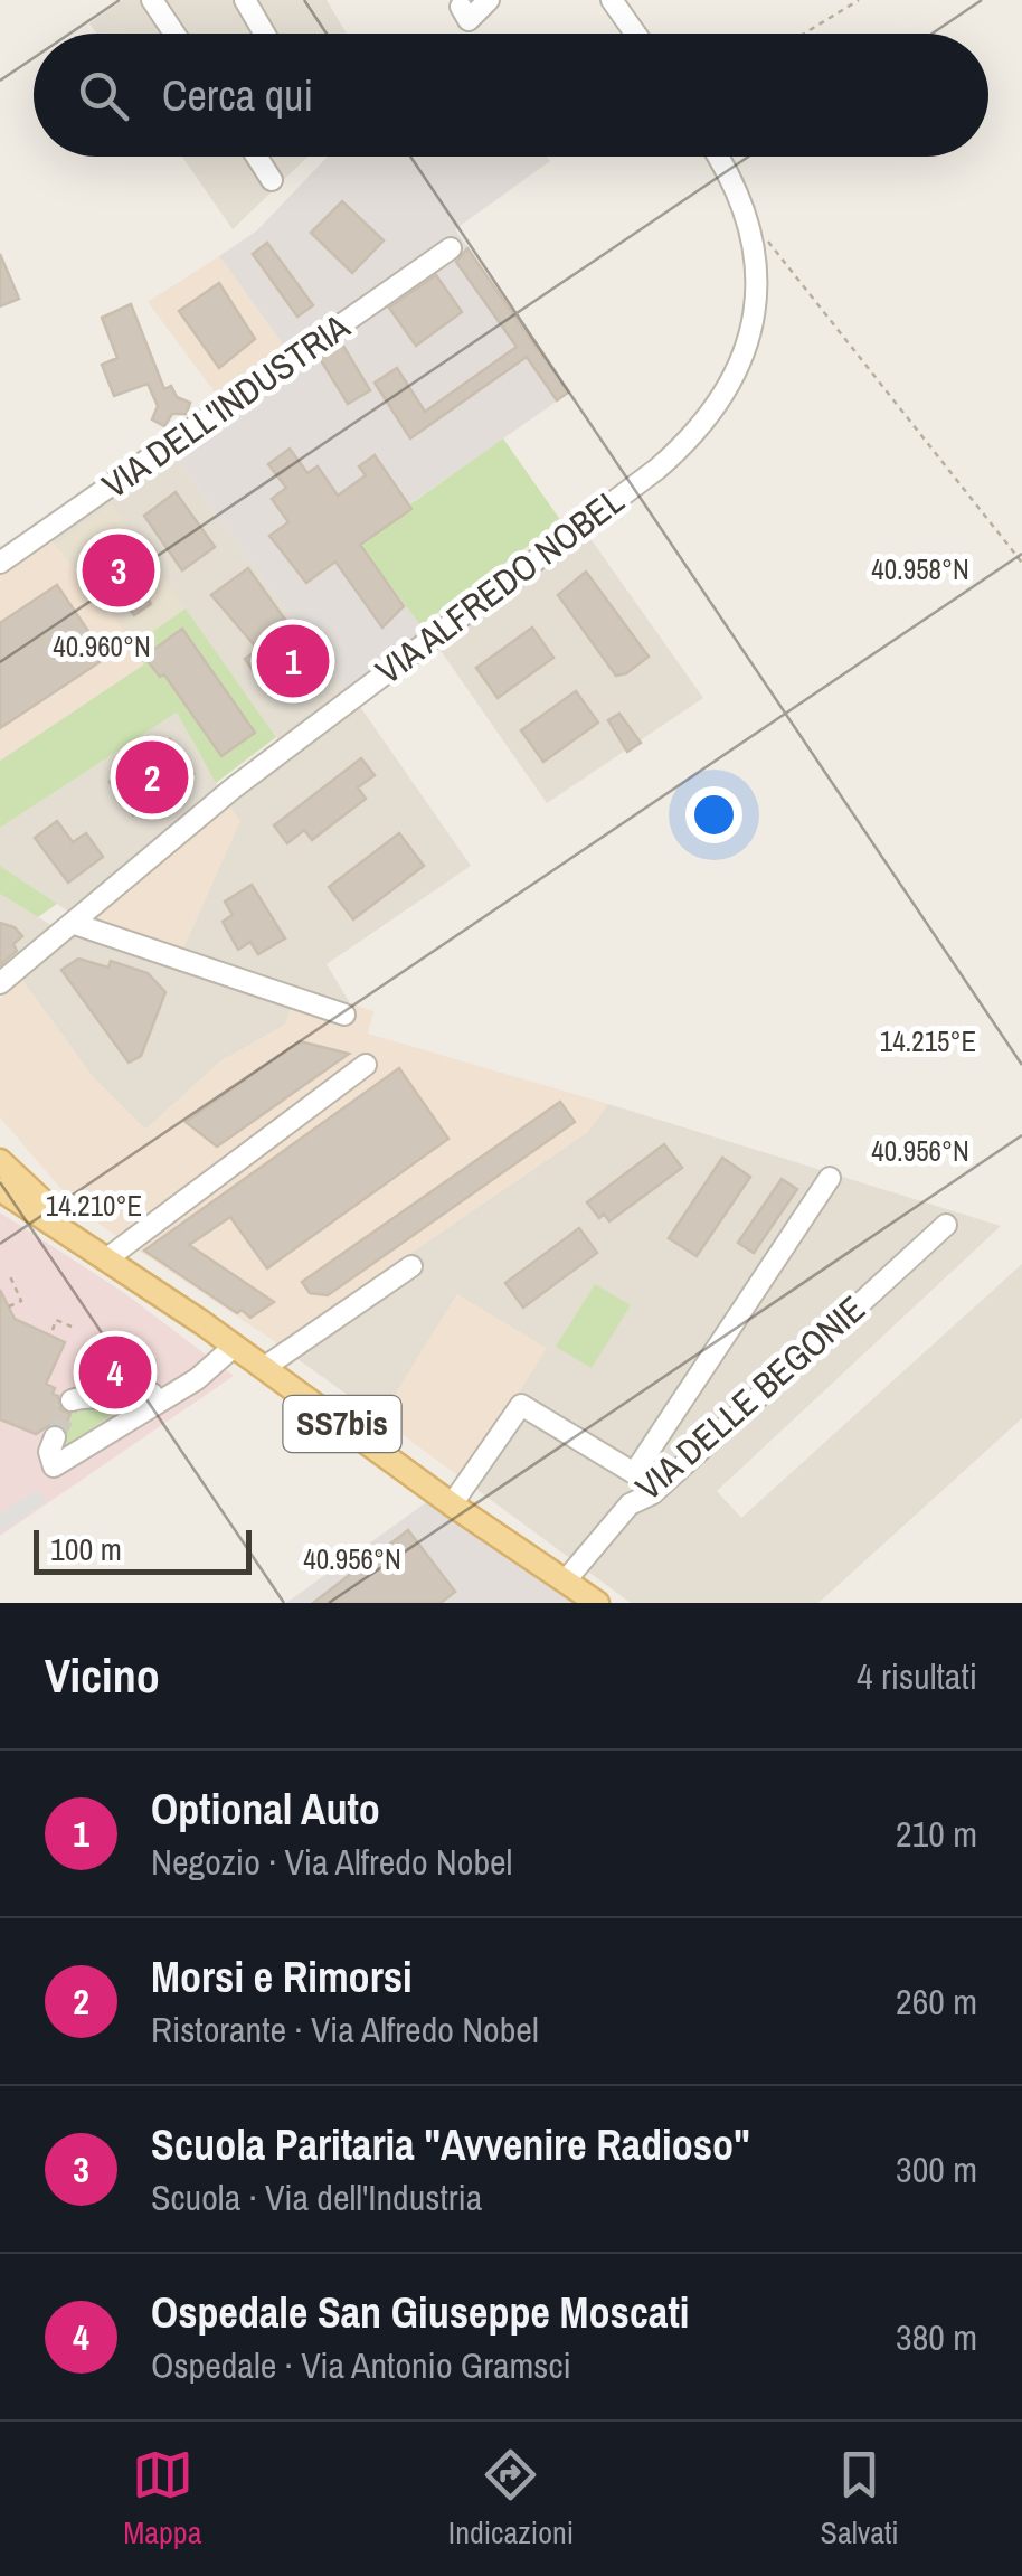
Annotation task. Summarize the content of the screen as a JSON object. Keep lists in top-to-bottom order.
{
  "streets": {
    "main road": ["SS7bis"],
    "street": ["VIA DELL'INDUSTRIA", "VIA ALFREDO NOBEL", "VIA DELLE BEGONIE"]
  },
  "crossings": [
    ["VIA DELLE BEGONIE", "SS7bis"]
  ],
  "scale_bar": "100 m",
  "page": {
    "search": "Cerca qui",
    "pins": [
      "3",
      "1",
      "2",
      "4"
    ],
    "scale": "100 m",
    "heading": ["Vicino", "4 risultati"],
    "list": [
      {
        "mark": "1",
        "name": "Optional Auto",
        "note": "Negozio · Via Alfredo Nobel",
        "value": "210 m"
      },
      {
        "mark": "2",
        "name": "Morsi e Rimorsi",
        "note": "Ristorante · Via Alfredo Nobel",
        "value": "260 m"
      },
      {
        "mark": "3",
        "name": "Scuola Paritaria \"Avvenire Radioso\"",
        "note": "Scuola · Via dell'Industria",
        "value": "300 m"
      },
      {
        "mark": "4",
        "name": "Ospedale San Giuseppe Moscati",
        "note": "Ospedale · Via Antonio Gramsci",
        "value": "380 m"
      }
    ],
    "nav": ["Mappa", "Indicazioni", "Salvati"]
  },
  "coordinates": [
    "40.958°N",
    "40.960°N",
    "14.215°E",
    "40.956°N",
    "14.210°E"
  ]
}
